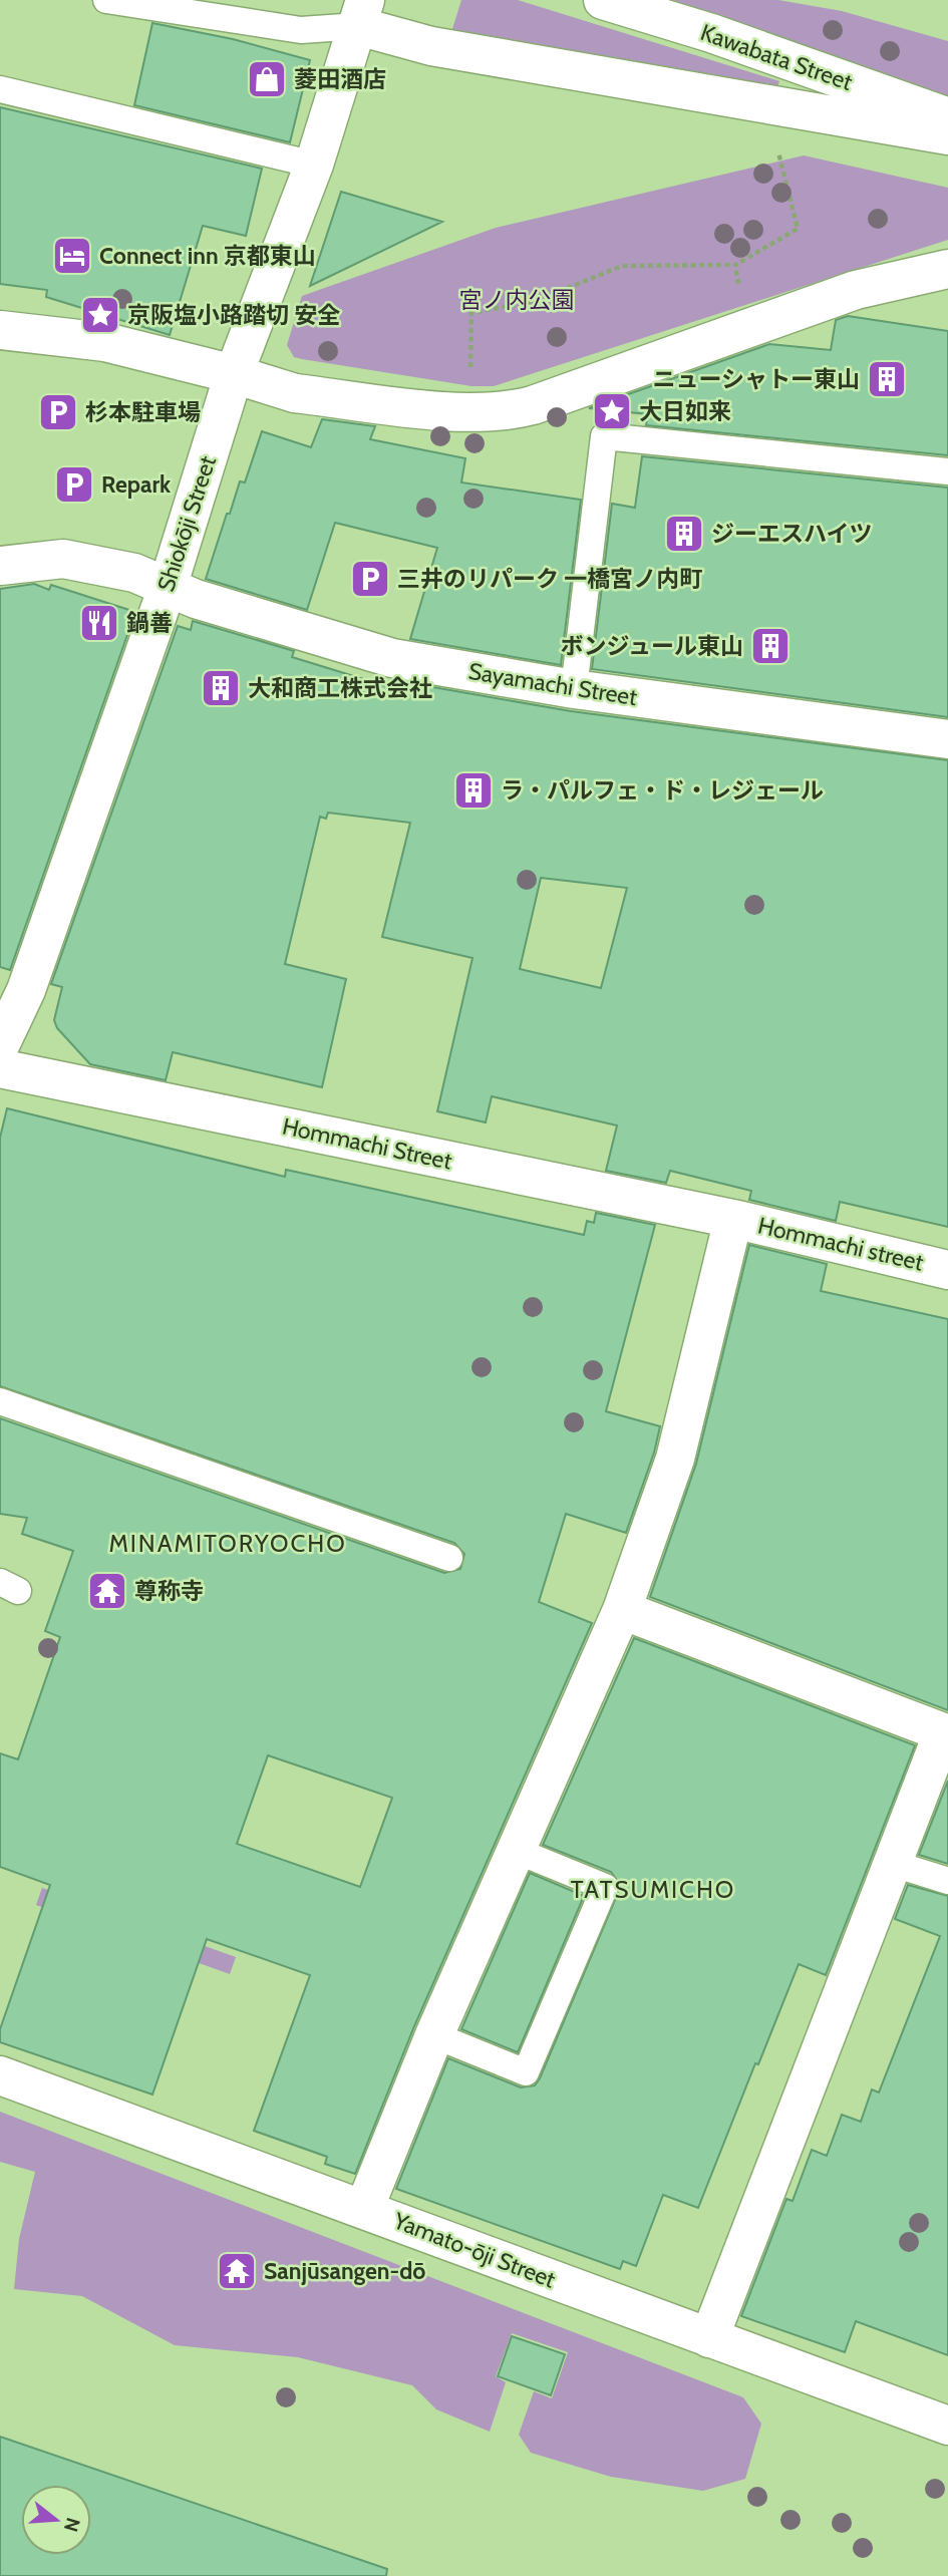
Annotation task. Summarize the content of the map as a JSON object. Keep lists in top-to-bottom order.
{
  "streets": {
    "street": [
      "Kawabata Street",
      "Shiokōji Street",
      "Sayamachi Street",
      "Hommachi Street",
      "Hommachi street",
      "Yamato-ōji Street"
    ]
  },
  "crossings": [
    ["Shiokōji Street", "Sayamachi Street"],
    ["Hommachi Street", "Hommachi street"]
  ],
  "districts": ["MINAMITORYOCHO", "TATSUMICHO"],
  "parks": ["宮ノ内公園"],
  "places": {
    "shop": ["菱田酒店"],
    "hotel": ["Connect inn 京都東山"],
    "place": ["京阪塩小路踏切 安全", "大日如来"],
    "building": [
      "ニューシャトー東山",
      "ジーエスハイツ",
      "ボンジュール東山",
      "大和商工株式会社",
      "ラ・パルフェ・ド・レジェール"
    ],
    "parking": ["杉本駐車場", "Repark", "三井のリパーク 一橋宮ノ内町"],
    "restaurant": ["鍋善"],
    "temple": ["尊称寺", "Sanjūsangen-dō"]
  },
  "north": "right"
}
